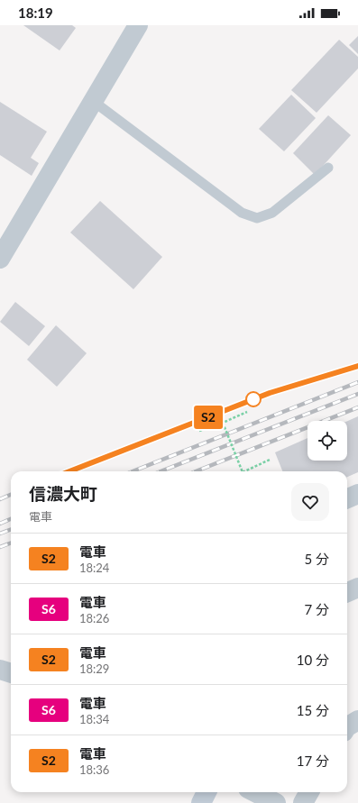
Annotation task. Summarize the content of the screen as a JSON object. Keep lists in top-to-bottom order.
{
  "page": {
    "status": "18:19",
    "on_map": "S2",
    "heading": ["信濃大町", "電車"],
    "list": [
      {
        "mark": "S2",
        "name": "電車",
        "note": "18:24",
        "value": "5 分"
      },
      {
        "mark": "S6",
        "name": "電車",
        "note": "18:26",
        "value": "7 分"
      },
      {
        "mark": "S2",
        "name": "電車",
        "note": "18:29",
        "value": "10 分"
      },
      {
        "mark": "S6",
        "name": "電車",
        "note": "18:34",
        "value": "15 分"
      },
      {
        "mark": "S2",
        "name": "電車",
        "note": "18:36",
        "value": "17 分"
      }
    ]
  }
}
